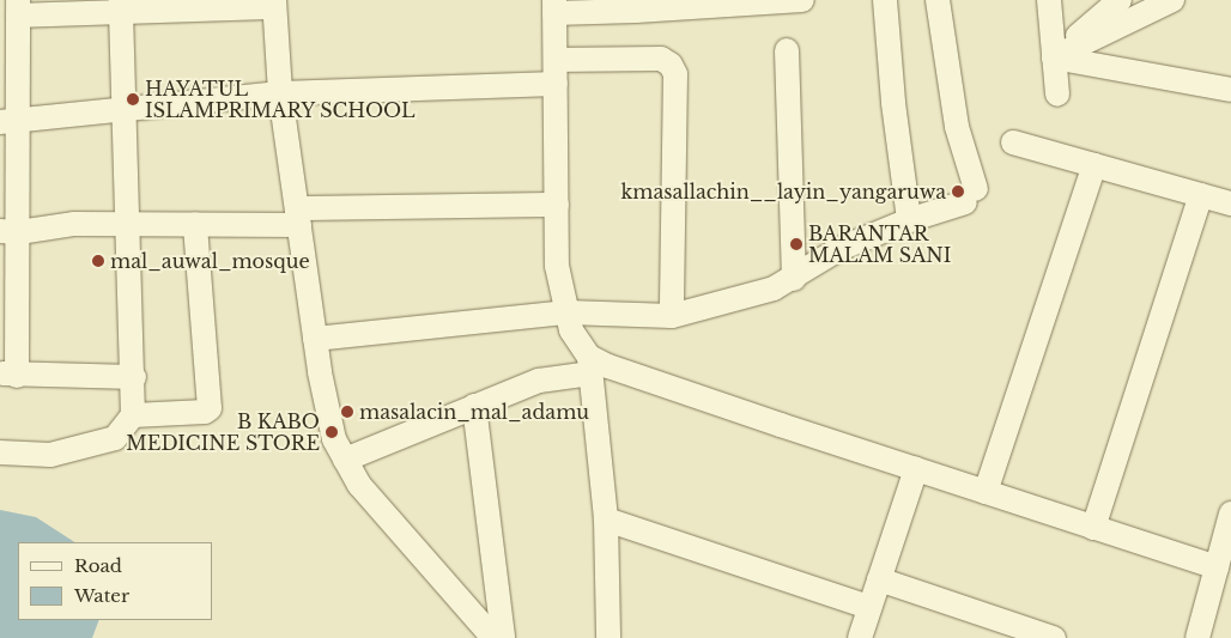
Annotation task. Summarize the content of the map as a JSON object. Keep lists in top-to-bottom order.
{
  "places": [
    "HAYATUL ISLAMPRIMARY SCHOOL",
    "kmasallachin__layin_yangaruwa",
    "BARANTAR MALAM SANI",
    "mal_auwal_mosque",
    "masalacin_mal_adamu",
    "B KABO MEDICINE STORE"
  ],
  "legend": ["Road", "Water"]
}
